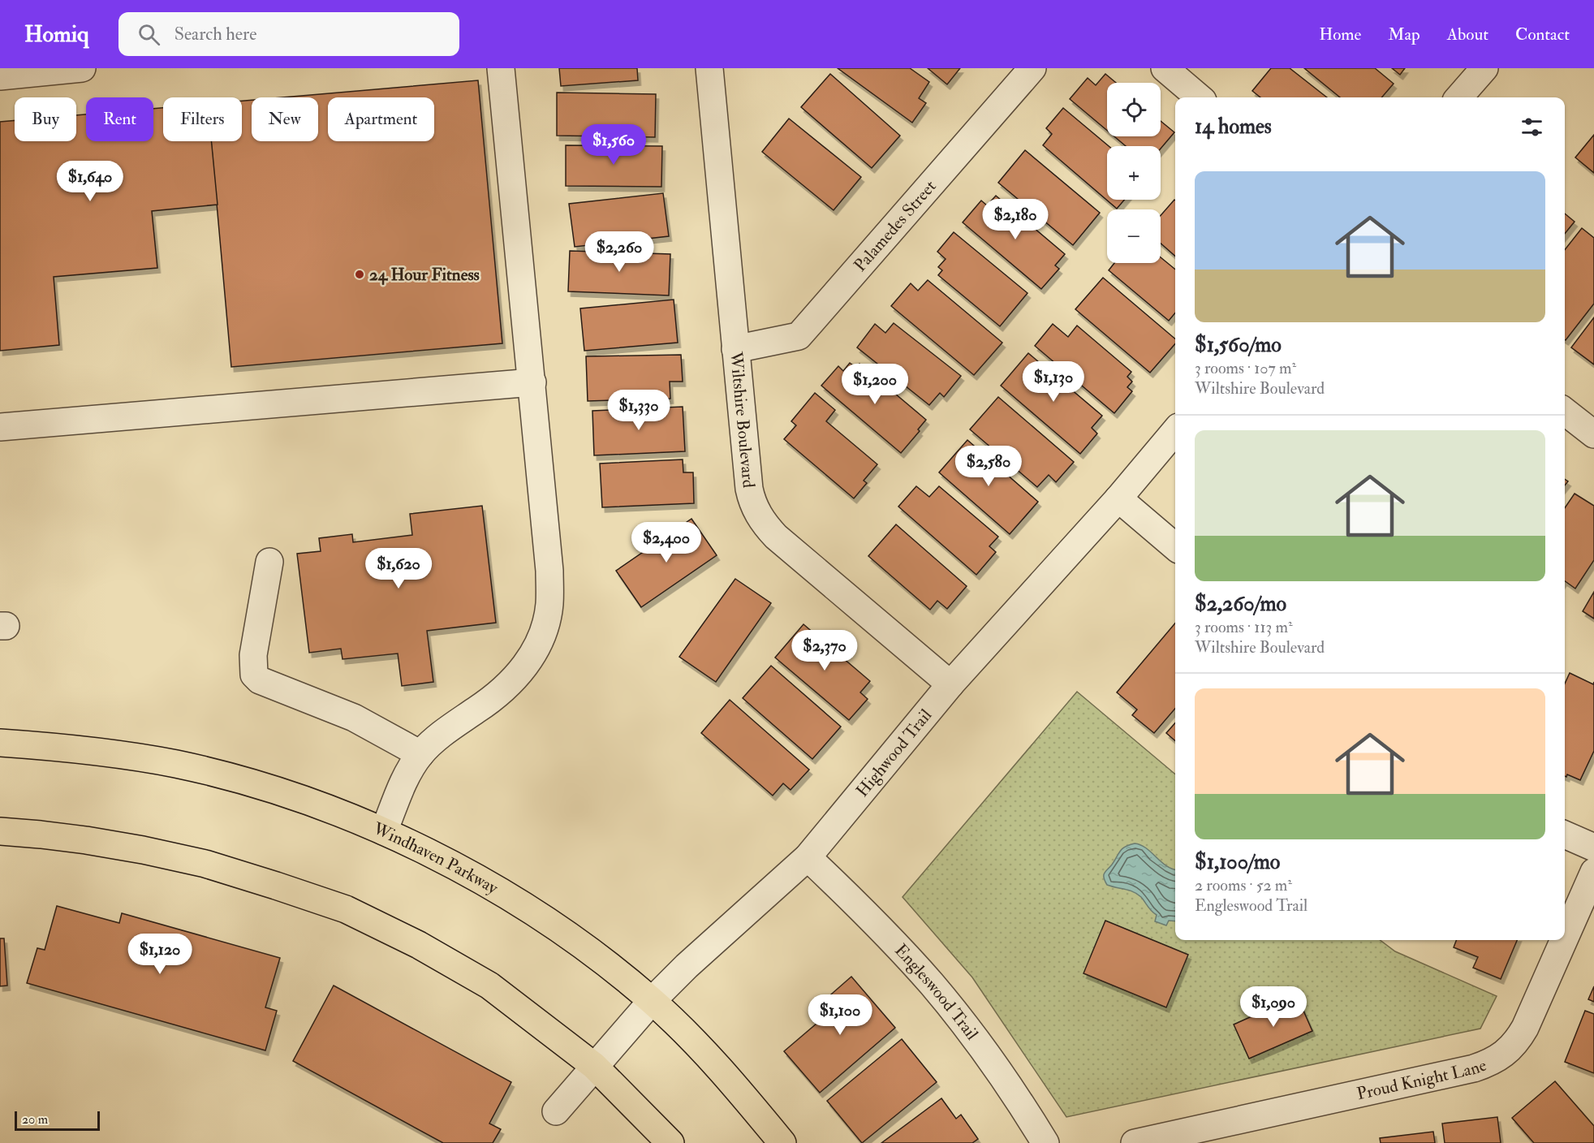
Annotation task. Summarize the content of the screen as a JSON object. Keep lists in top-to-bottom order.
{
  "streets": {
    "main road": ["Windhaven Parkway"],
    "street": [
      "Palamedes Street",
      "Wiltshire Boulevard",
      "Highwood Trail",
      "Engleswood Trail",
      "Proud Knight Lane"
    ]
  },
  "crossings": [
    ["Palamedes Street", "Wiltshire Boulevard"],
    ["Wiltshire Boulevard", "Highwood Trail"],
    ["Highwood Trail", "Windhaven Parkway"],
    ["Highwood Trail", "Engleswood Trail"]
  ],
  "places": ["24 Hour Fitness"],
  "scale_bar": "20 m",
  "page": {
    "header": "Homiq",
    "search": "Search here",
    "nav": [
      "Home",
      "Map",
      "About",
      "Contact"
    ],
    "map_buttons": ["+", "−"],
    "chip": [
      "Buy",
      "Rent",
      "Filters",
      "New",
      "Apartment"
    ],
    "heading": "14 homes",
    "price": [
      "$1,560",
      "$1,640",
      "$2,180",
      "$2,260",
      "$1,130",
      "$1,200",
      "$1,330",
      "$2,580",
      "$2,400",
      "$1,620",
      "$2,370",
      "$1,120",
      "$1,090",
      "$1,100"
    ],
    "list": [
      {
        "name": "$1,560/mo",
        "note": "3 rooms · 107 m² · Wiltshire Boulevard"
      },
      {
        "name": "$2,260/mo",
        "note": "3 rooms · 113 m² · Wiltshire Boulevard"
      },
      {
        "name": "$1,100/mo",
        "note": "2 rooms · 52 m² · Engleswood Trail"
      }
    ],
    "scale": "20 m"
  }
}
